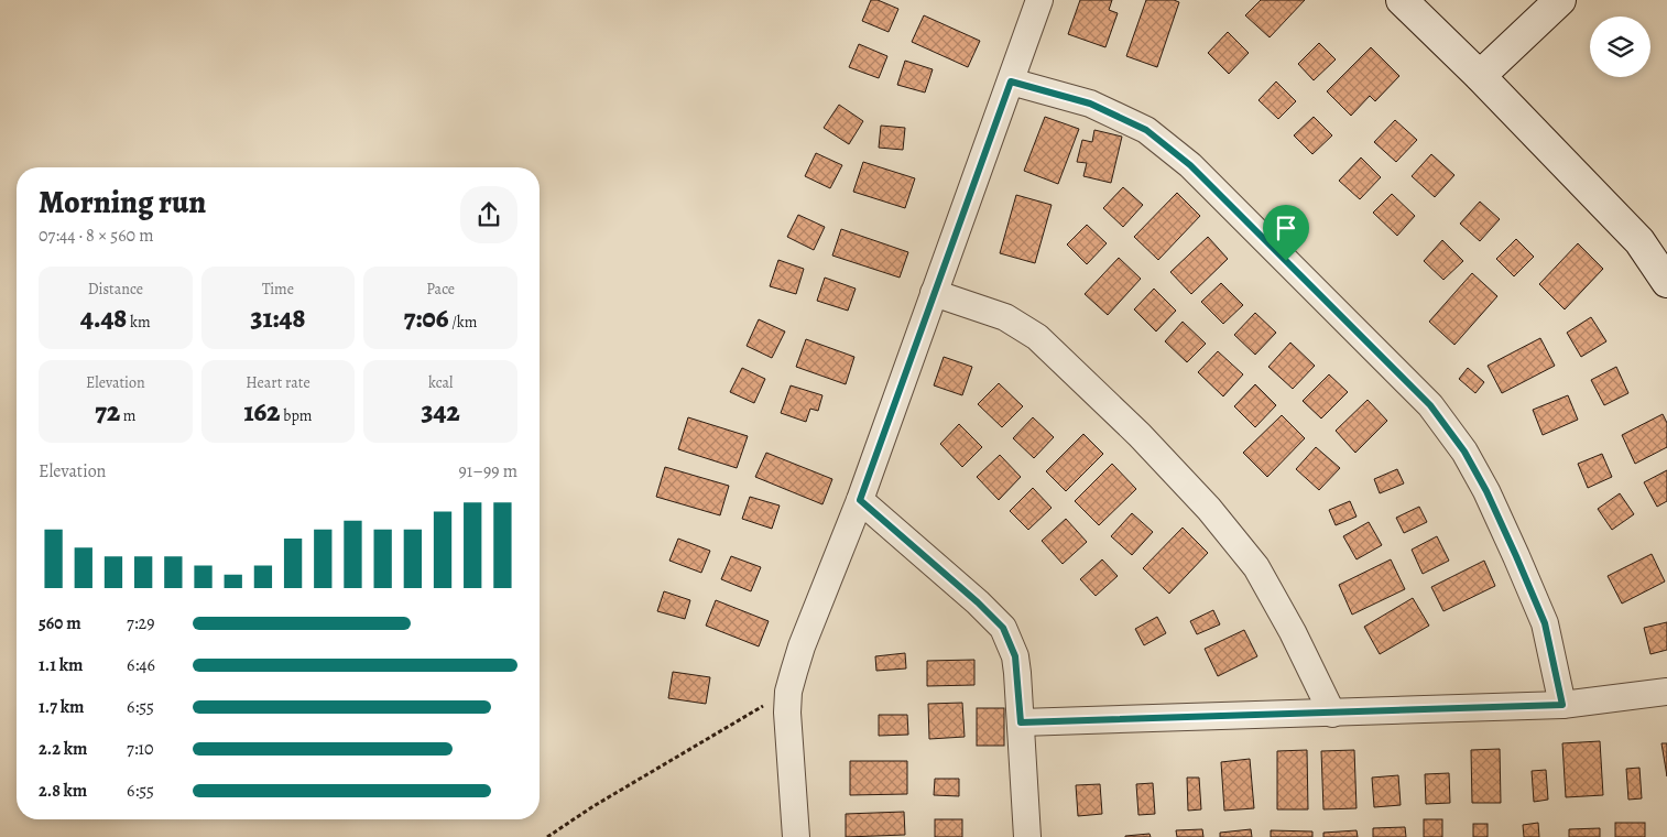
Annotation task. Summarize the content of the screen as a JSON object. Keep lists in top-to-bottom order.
{
  "page": {
    "heading": ["Morning run", "07:44 · 8 × 560 m"],
    "stats": [
      ["Distance", "4.48 km"],
      ["Time", "31:48"],
      ["Pace", "7:06 /km"],
      ["Elevation", "72 m"],
      ["Heart rate", "162 bpm"],
      ["kcal", "342"]
    ],
    "chart": ["Elevation", "91–99 m"],
    "list": [
      {
        "name": "560 m",
        "note": "7:29"
      },
      {
        "name": "1.1 km",
        "note": "6:46"
      },
      {
        "name": "1.7 km",
        "note": "6:55"
      },
      {
        "name": "2.2 km",
        "note": "7:10"
      },
      {
        "name": "2.8 km",
        "note": "6:55"
      }
    ]
  }
}
